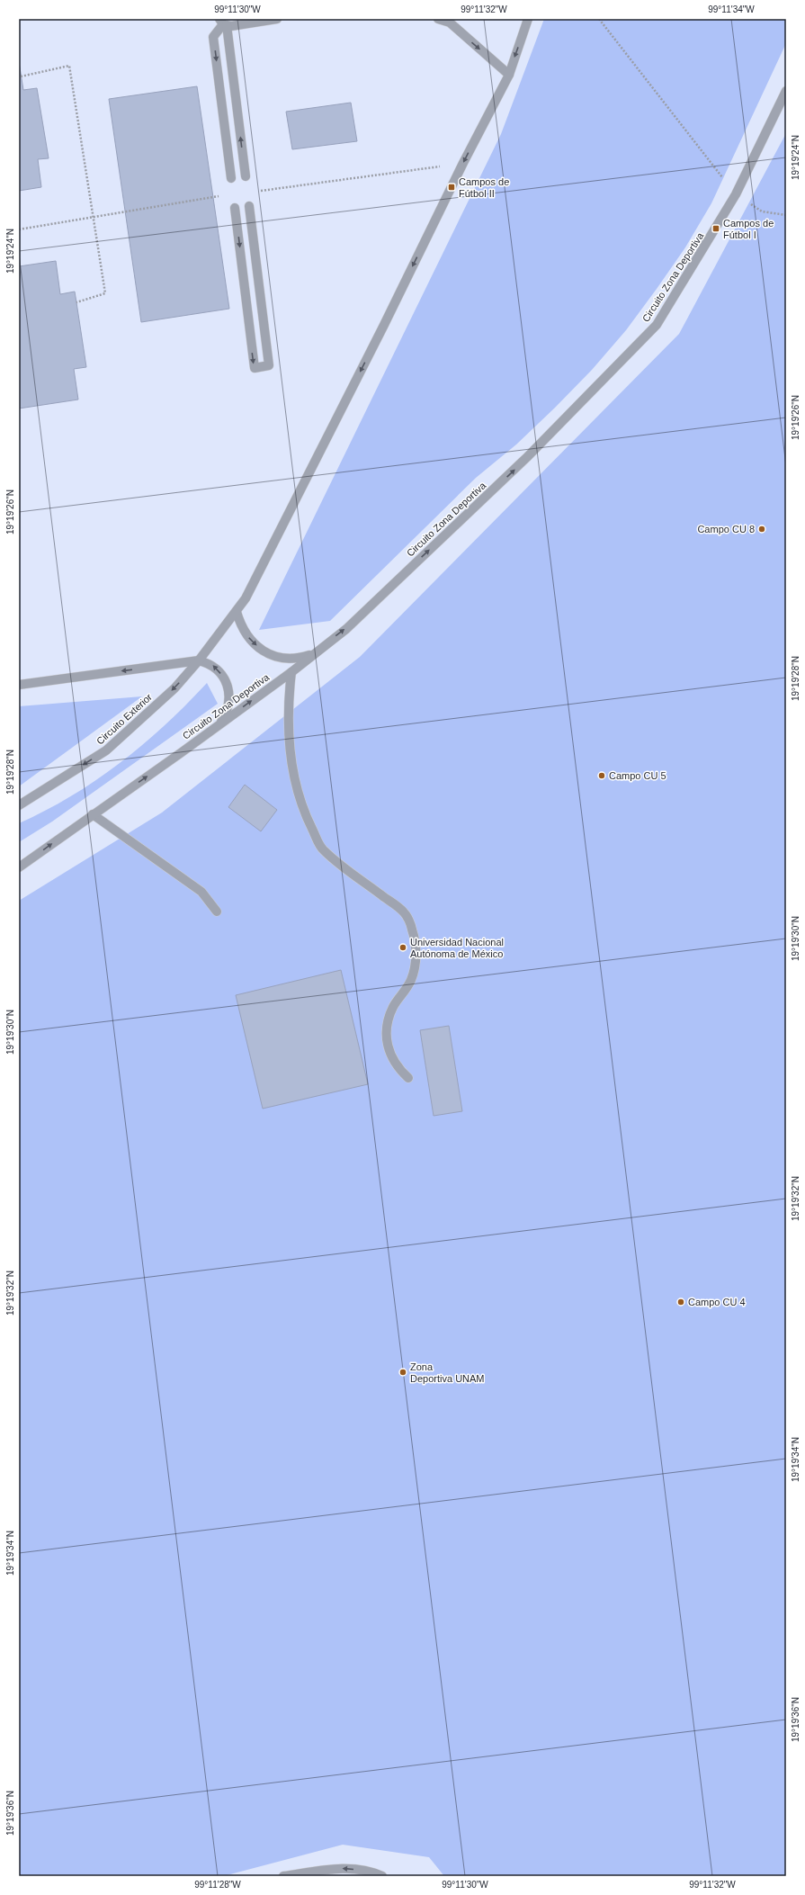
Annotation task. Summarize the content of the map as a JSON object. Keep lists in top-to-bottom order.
{
  "streets": {
    "street": ["Circuito Zona Deportiva", "Circuito Exterior"]
  },
  "one_way": ["Circuito Zona Deportiva", "Circuito Exterior"],
  "places": {
    "transit": ["Campos de Fútbol II", "Campos de Fútbol I"],
    "other": [
      "Campo CU 8",
      "Campo CU 5",
      "Universidad Nacional Autónoma de México",
      "Campo CU 4",
      "Zona Deportiva UNAM"
    ]
  },
  "coordinates": [
    "99°11'30\"W",
    "99°11'32\"W",
    "99°11'34\"W",
    "19°19'24\"N",
    "19°19'26\"N",
    "19°19'28\"N",
    "19°19'30\"N",
    "19°19'32\"N",
    "19°19'34\"N",
    "19°19'36\"N",
    "99°11'28\"W"
  ]
}
